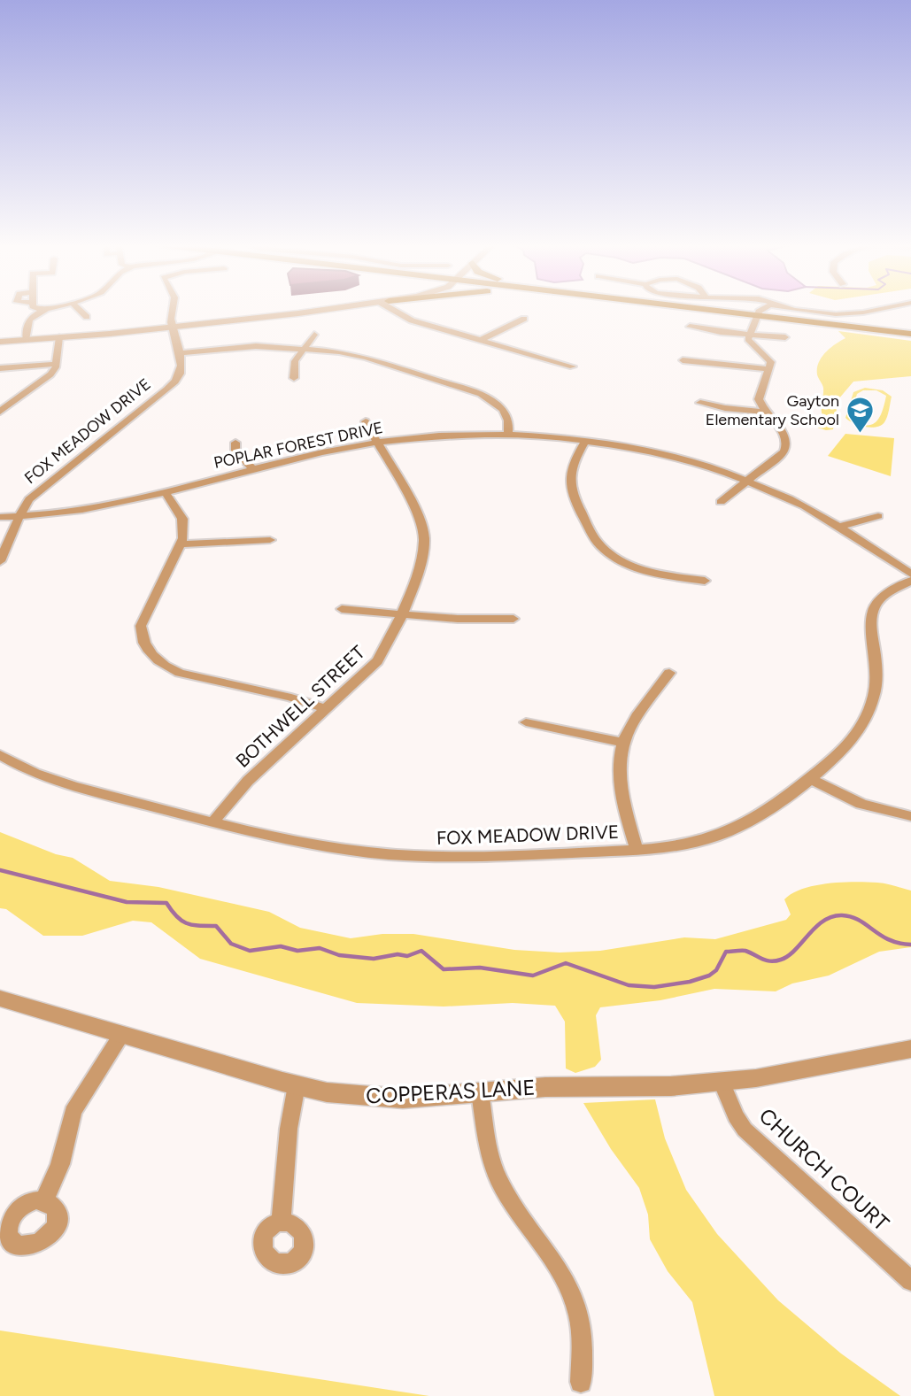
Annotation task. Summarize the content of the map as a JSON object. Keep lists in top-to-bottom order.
{
  "streets": {
    "street": [
      "FOX MEADOW DRIVE",
      "POPLAR FOREST DRIVE",
      "BOTHWELL STREET",
      "COPPERAS LANE",
      "CHURCH COURT"
    ]
  },
  "crossings": [
    ["FOX MEADOW DRIVE", "POPLAR FOREST DRIVE"],
    ["FOX MEADOW DRIVE", "BOTHWELL STREET"],
    ["POPLAR FOREST DRIVE", "BOTHWELL STREET"],
    ["COPPERAS LANE", "CHURCH COURT"]
  ],
  "places": {
    "school or university": ["Gayton Elementary School"]
  }
}
